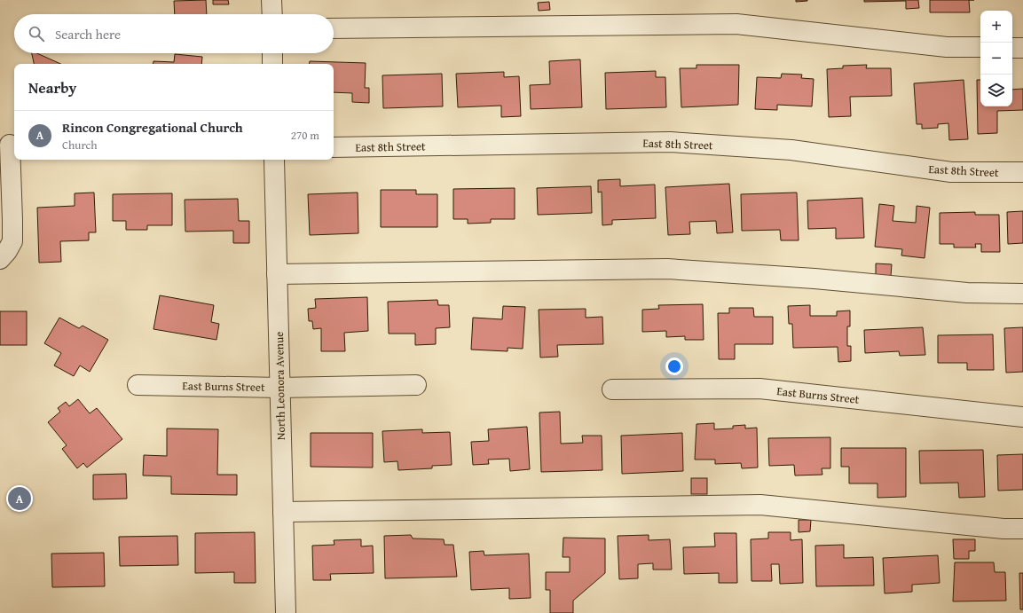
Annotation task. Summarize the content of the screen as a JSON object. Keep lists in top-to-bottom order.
{
  "streets": {
    "street": ["East 8th Street", "East Burns Street", "North Leonora Avenue"]
  },
  "crossings": [
    ["East Burns Street", "North Leonora Avenue"]
  ],
  "page": {
    "map_buttons": ["+", "−"],
    "search": "Search here",
    "heading": "Nearby",
    "list": [
      {
        "mark": "A",
        "name": "Rincon Congregational Church",
        "note": "Church",
        "value": "270 m"
      }
    ],
    "pins": "A"
  }
}
